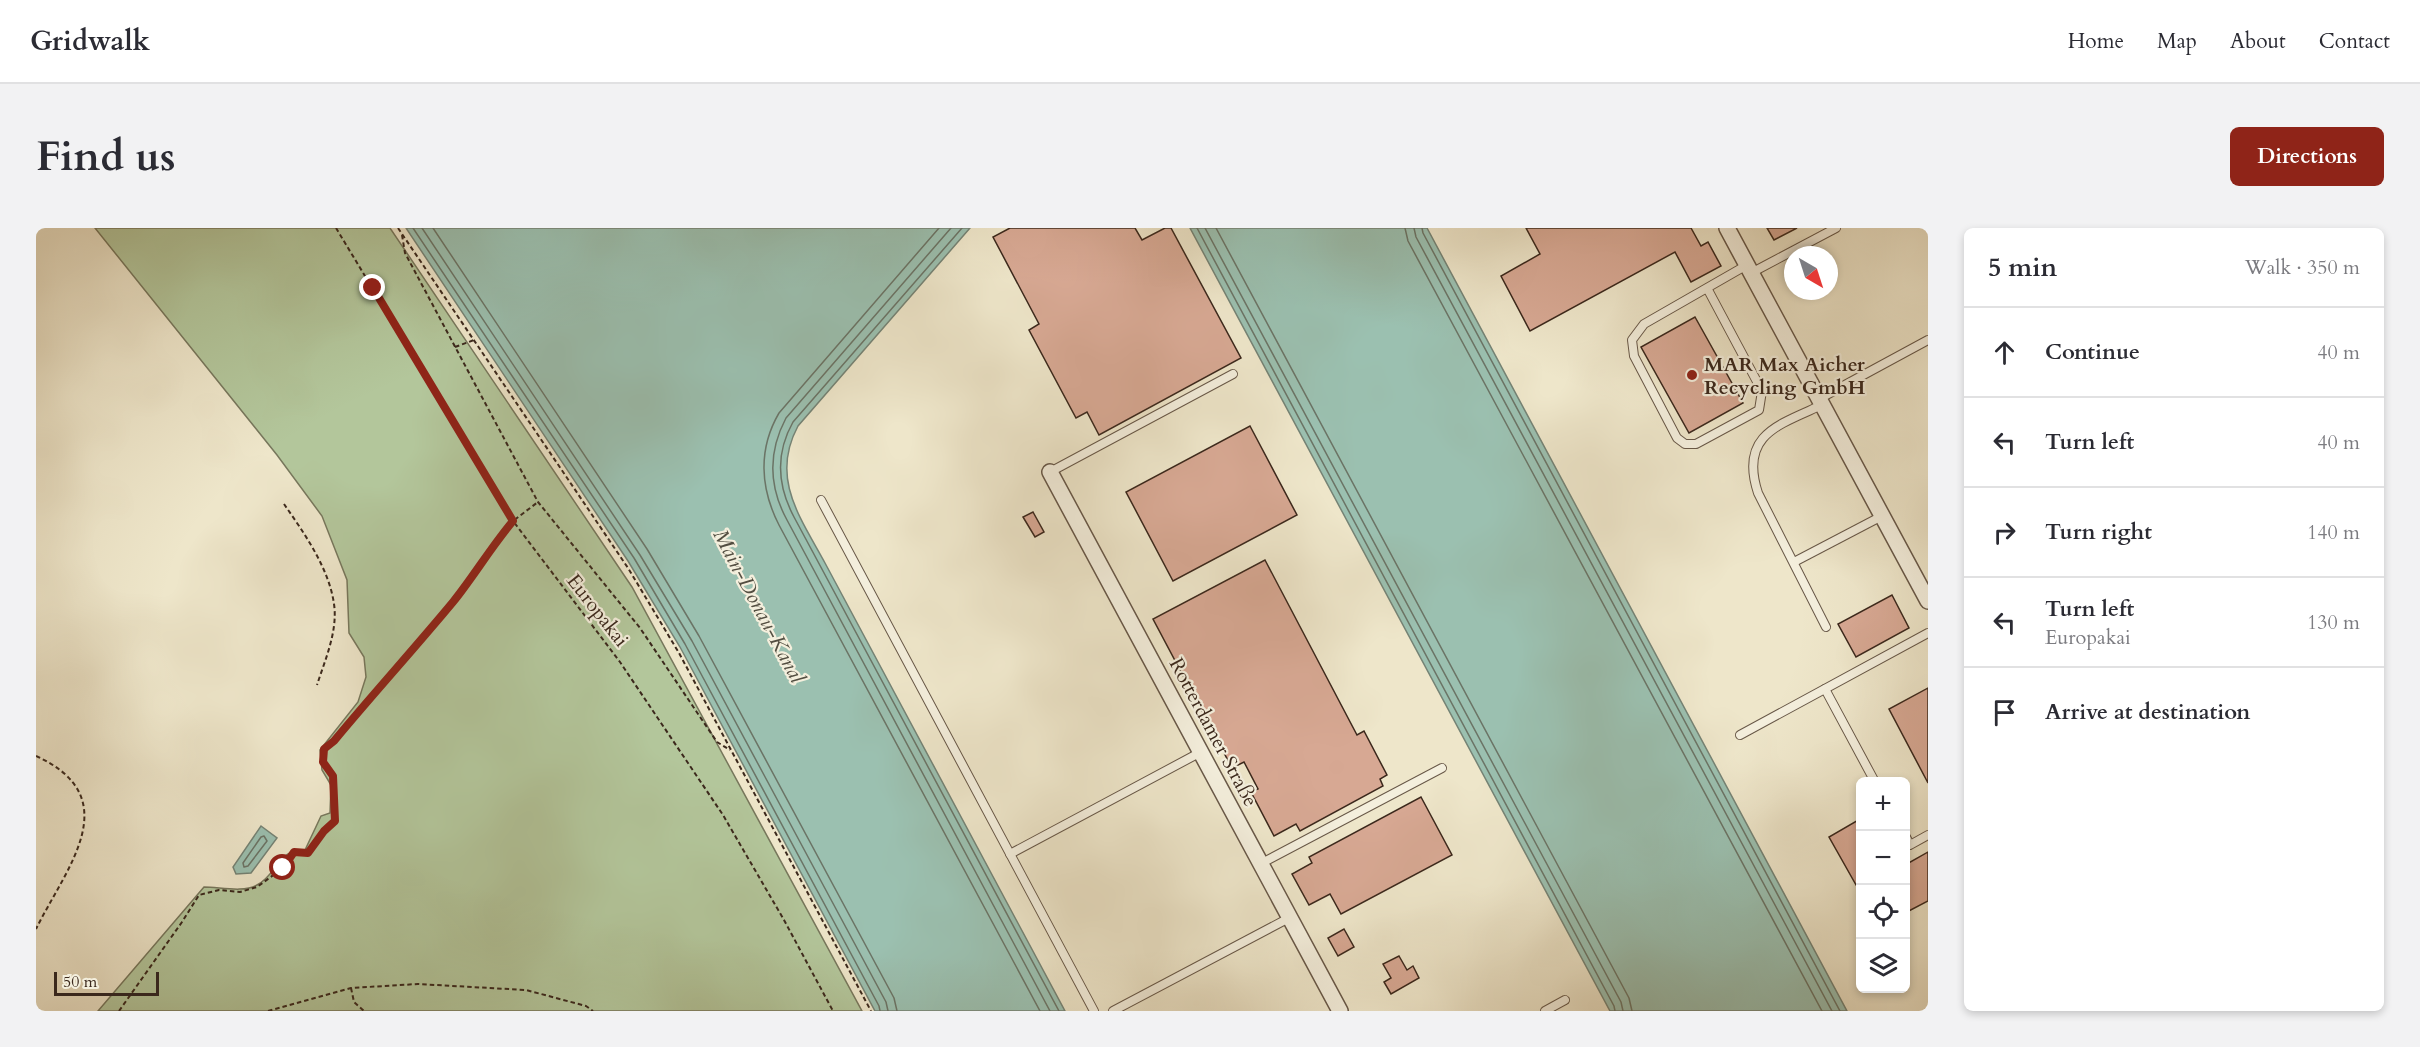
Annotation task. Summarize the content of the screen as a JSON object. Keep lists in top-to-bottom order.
{
  "streets": {
    "street": ["Rotterdamer Straße"],
    "path": ["Europakai"]
  },
  "water": ["Main-Donau-Kanal"],
  "places": ["MAR Max Aicher Recycling GmbH"],
  "scale_bar": "50 m",
  "north": "bottom right",
  "page": {
    "header": "Gridwalk",
    "nav": [
      "Home",
      "Map",
      "About",
      "Contact"
    ],
    "buttons": "Directions",
    "title": "Find us",
    "heading": ["5 min", "Walk · 350 m"],
    "list": [
      ["Continue", "40 m"],
      ["Turn left", "40 m"],
      ["Turn right", "140 m"],
      ["Turn left", "Europakai", "130 m"],
      "Arrive at destination"
    ],
    "map_buttons": ["+", "−"],
    "scale": "50 m"
  }
}
